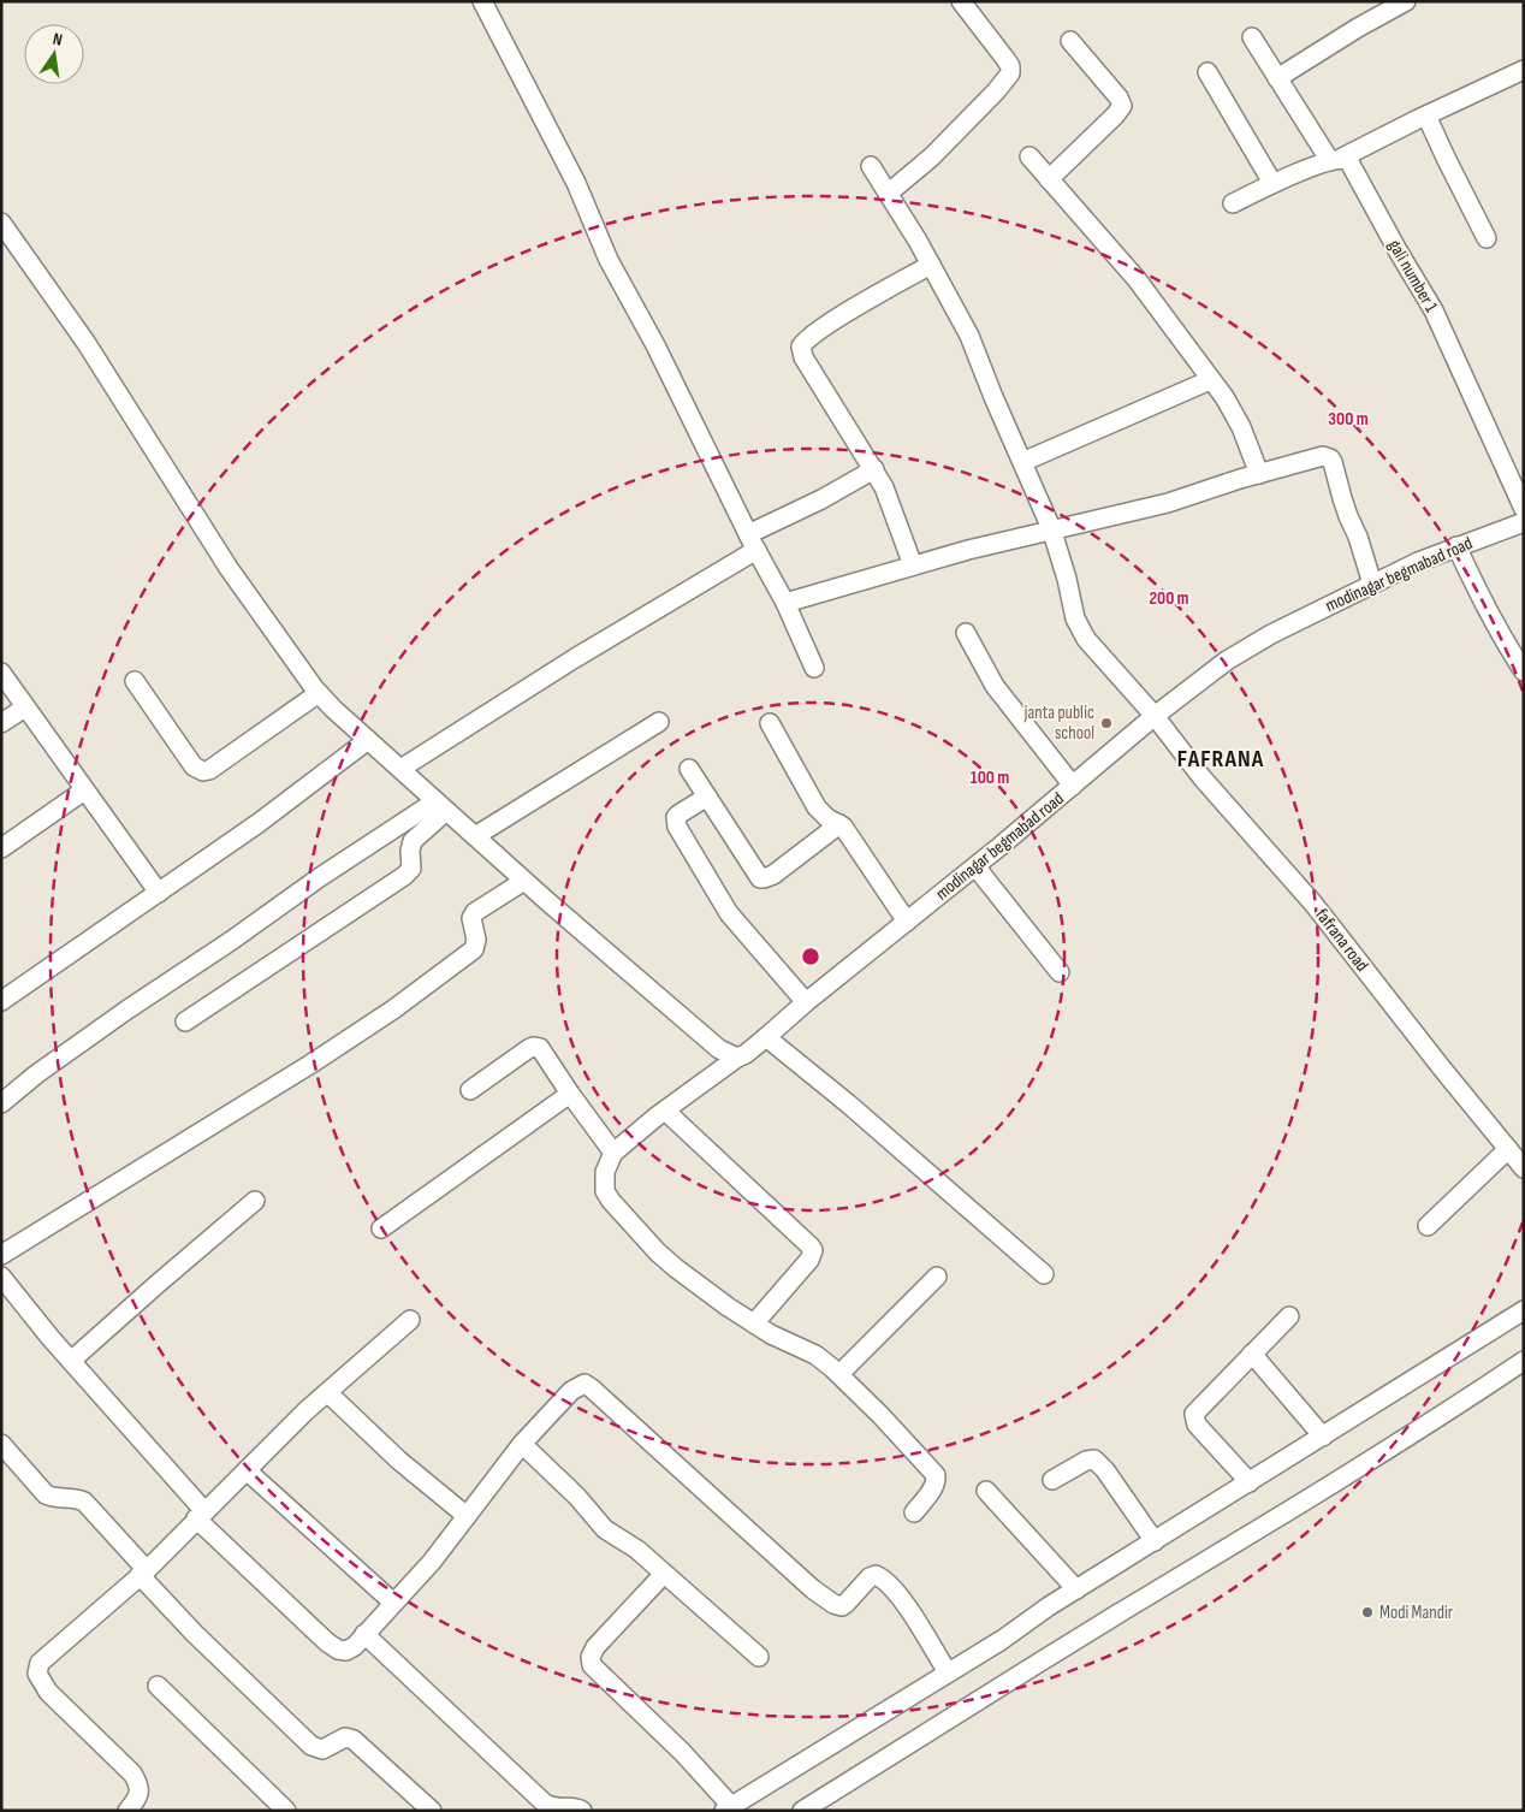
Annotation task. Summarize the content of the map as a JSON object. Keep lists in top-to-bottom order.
{
  "streets": {
    "street": ["gali number 1", "modinagar begmabad road", "fafrana road"]
  },
  "crossings": [
    ["modinagar begmabad road", "fafrana road"]
  ],
  "districts": ["FAFRANA"],
  "places": ["janta public school", "Modi Mandir"],
  "north": "top",
  "rings": ["300 m", "200 m", "100 m"]
}
